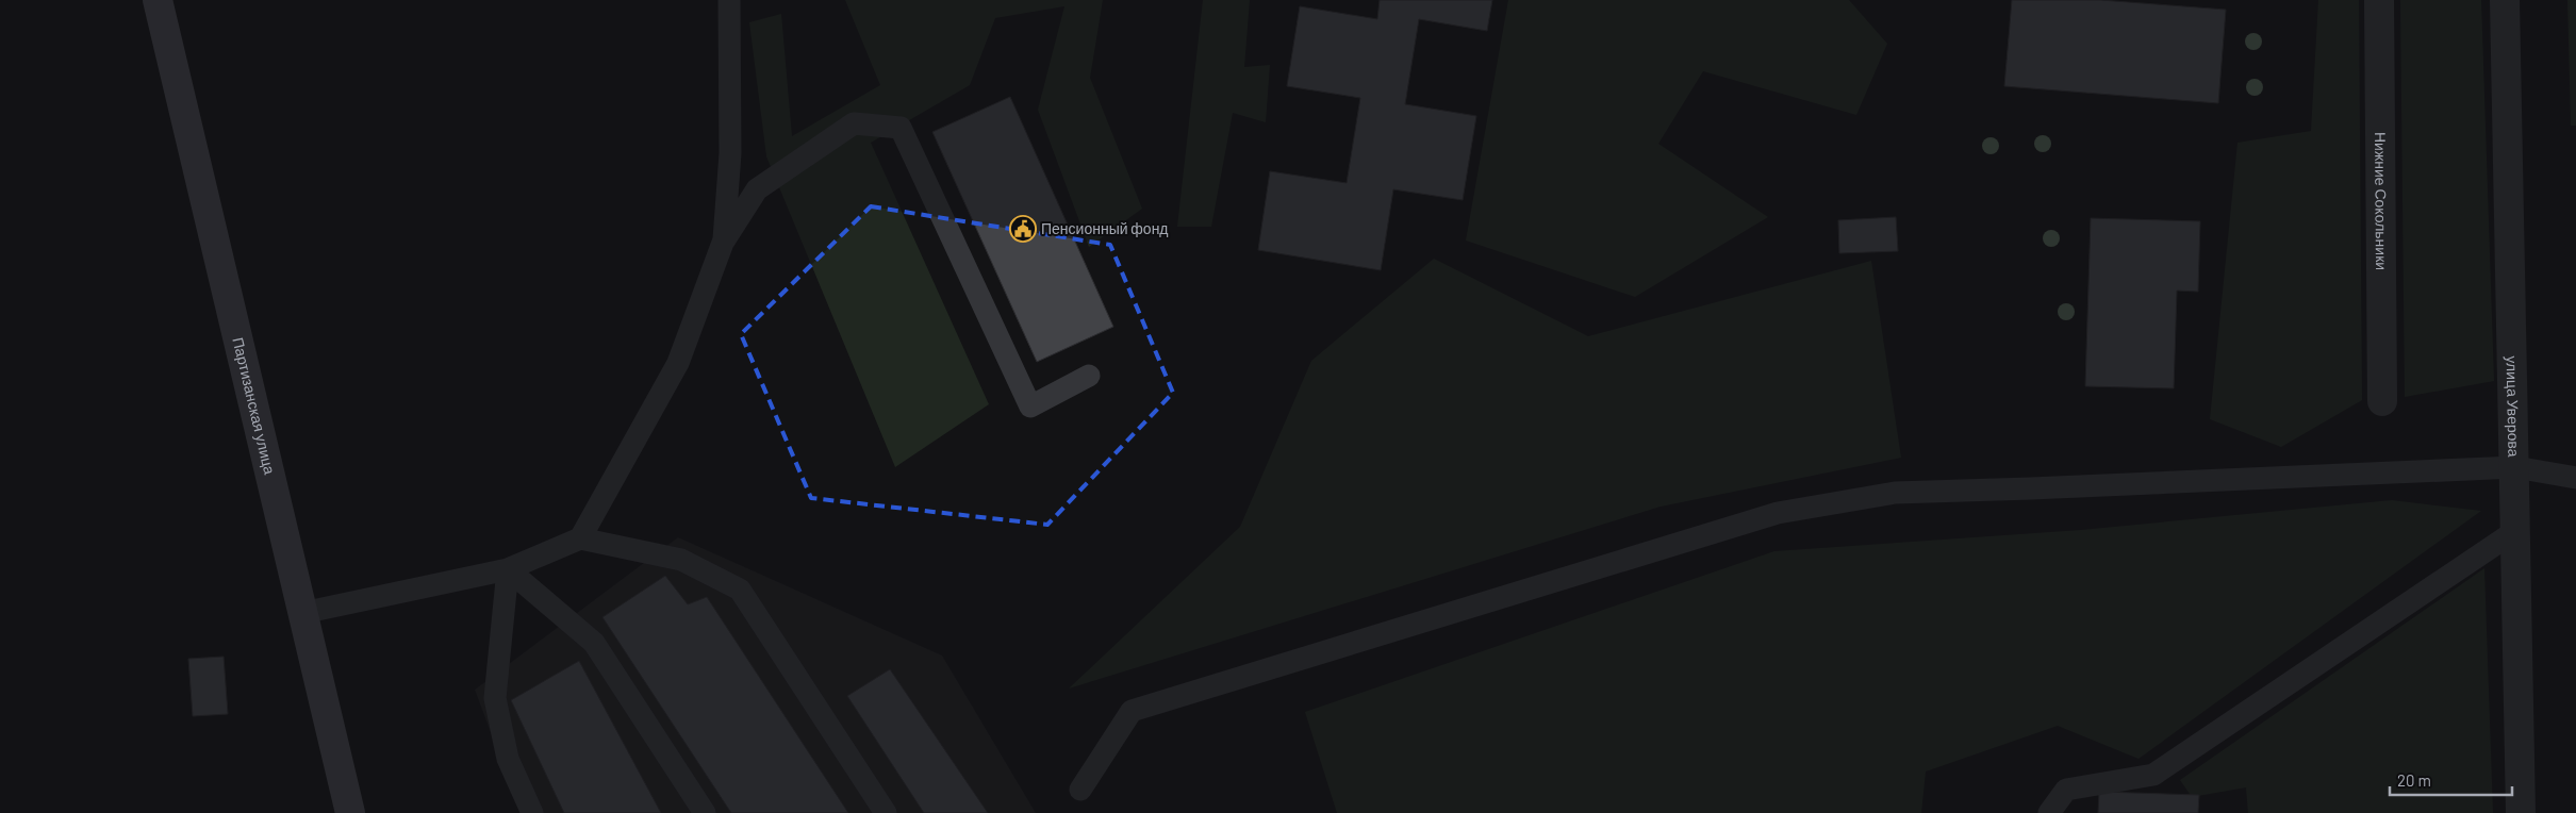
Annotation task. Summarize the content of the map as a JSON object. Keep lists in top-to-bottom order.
{
  "streets": {
    "main road": ["Партизанская улица"],
    "street": ["Нижние Сокольники", "улица Уверова"]
  },
  "places": {
    "public building": ["Пенсионный фонд"]
  },
  "scale_bar": "20 m"
}
